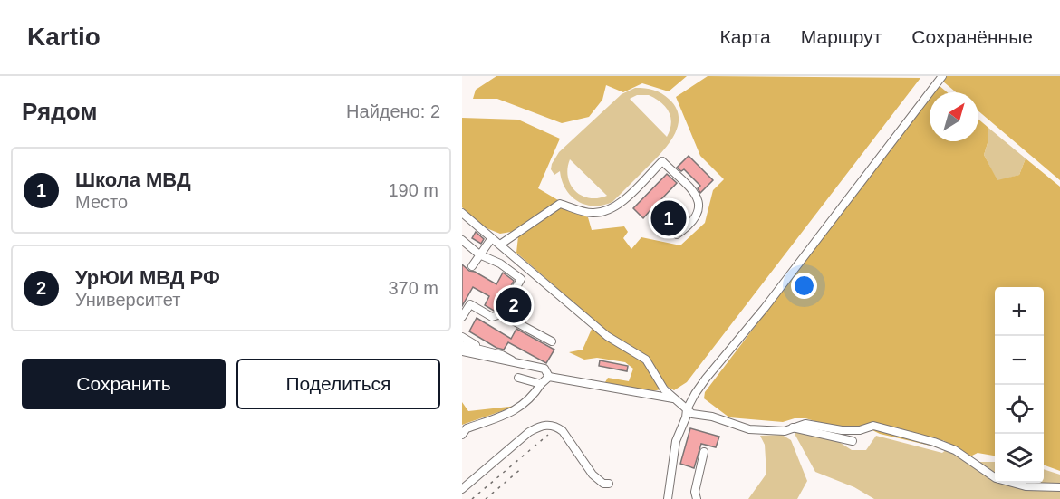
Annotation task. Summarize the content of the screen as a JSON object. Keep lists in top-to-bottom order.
{
  "north": "top right",
  "page": {
    "header": "Kartio",
    "nav": ["Карта", "Маршрут", "Сохранённые"],
    "heading": ["Рядом", "Найдено: 2"],
    "list": [
      {
        "mark": "1",
        "name": "Школа МВД",
        "note": "Место",
        "value": "190 m"
      },
      {
        "mark": "2",
        "name": "УрЮИ МВД РФ",
        "note": "Университет",
        "value": "370 m"
      }
    ],
    "pins": ["1", "2"],
    "map_buttons": ["+", "−"],
    "buttons": ["Сохранить", "Поделиться"]
  }
}
